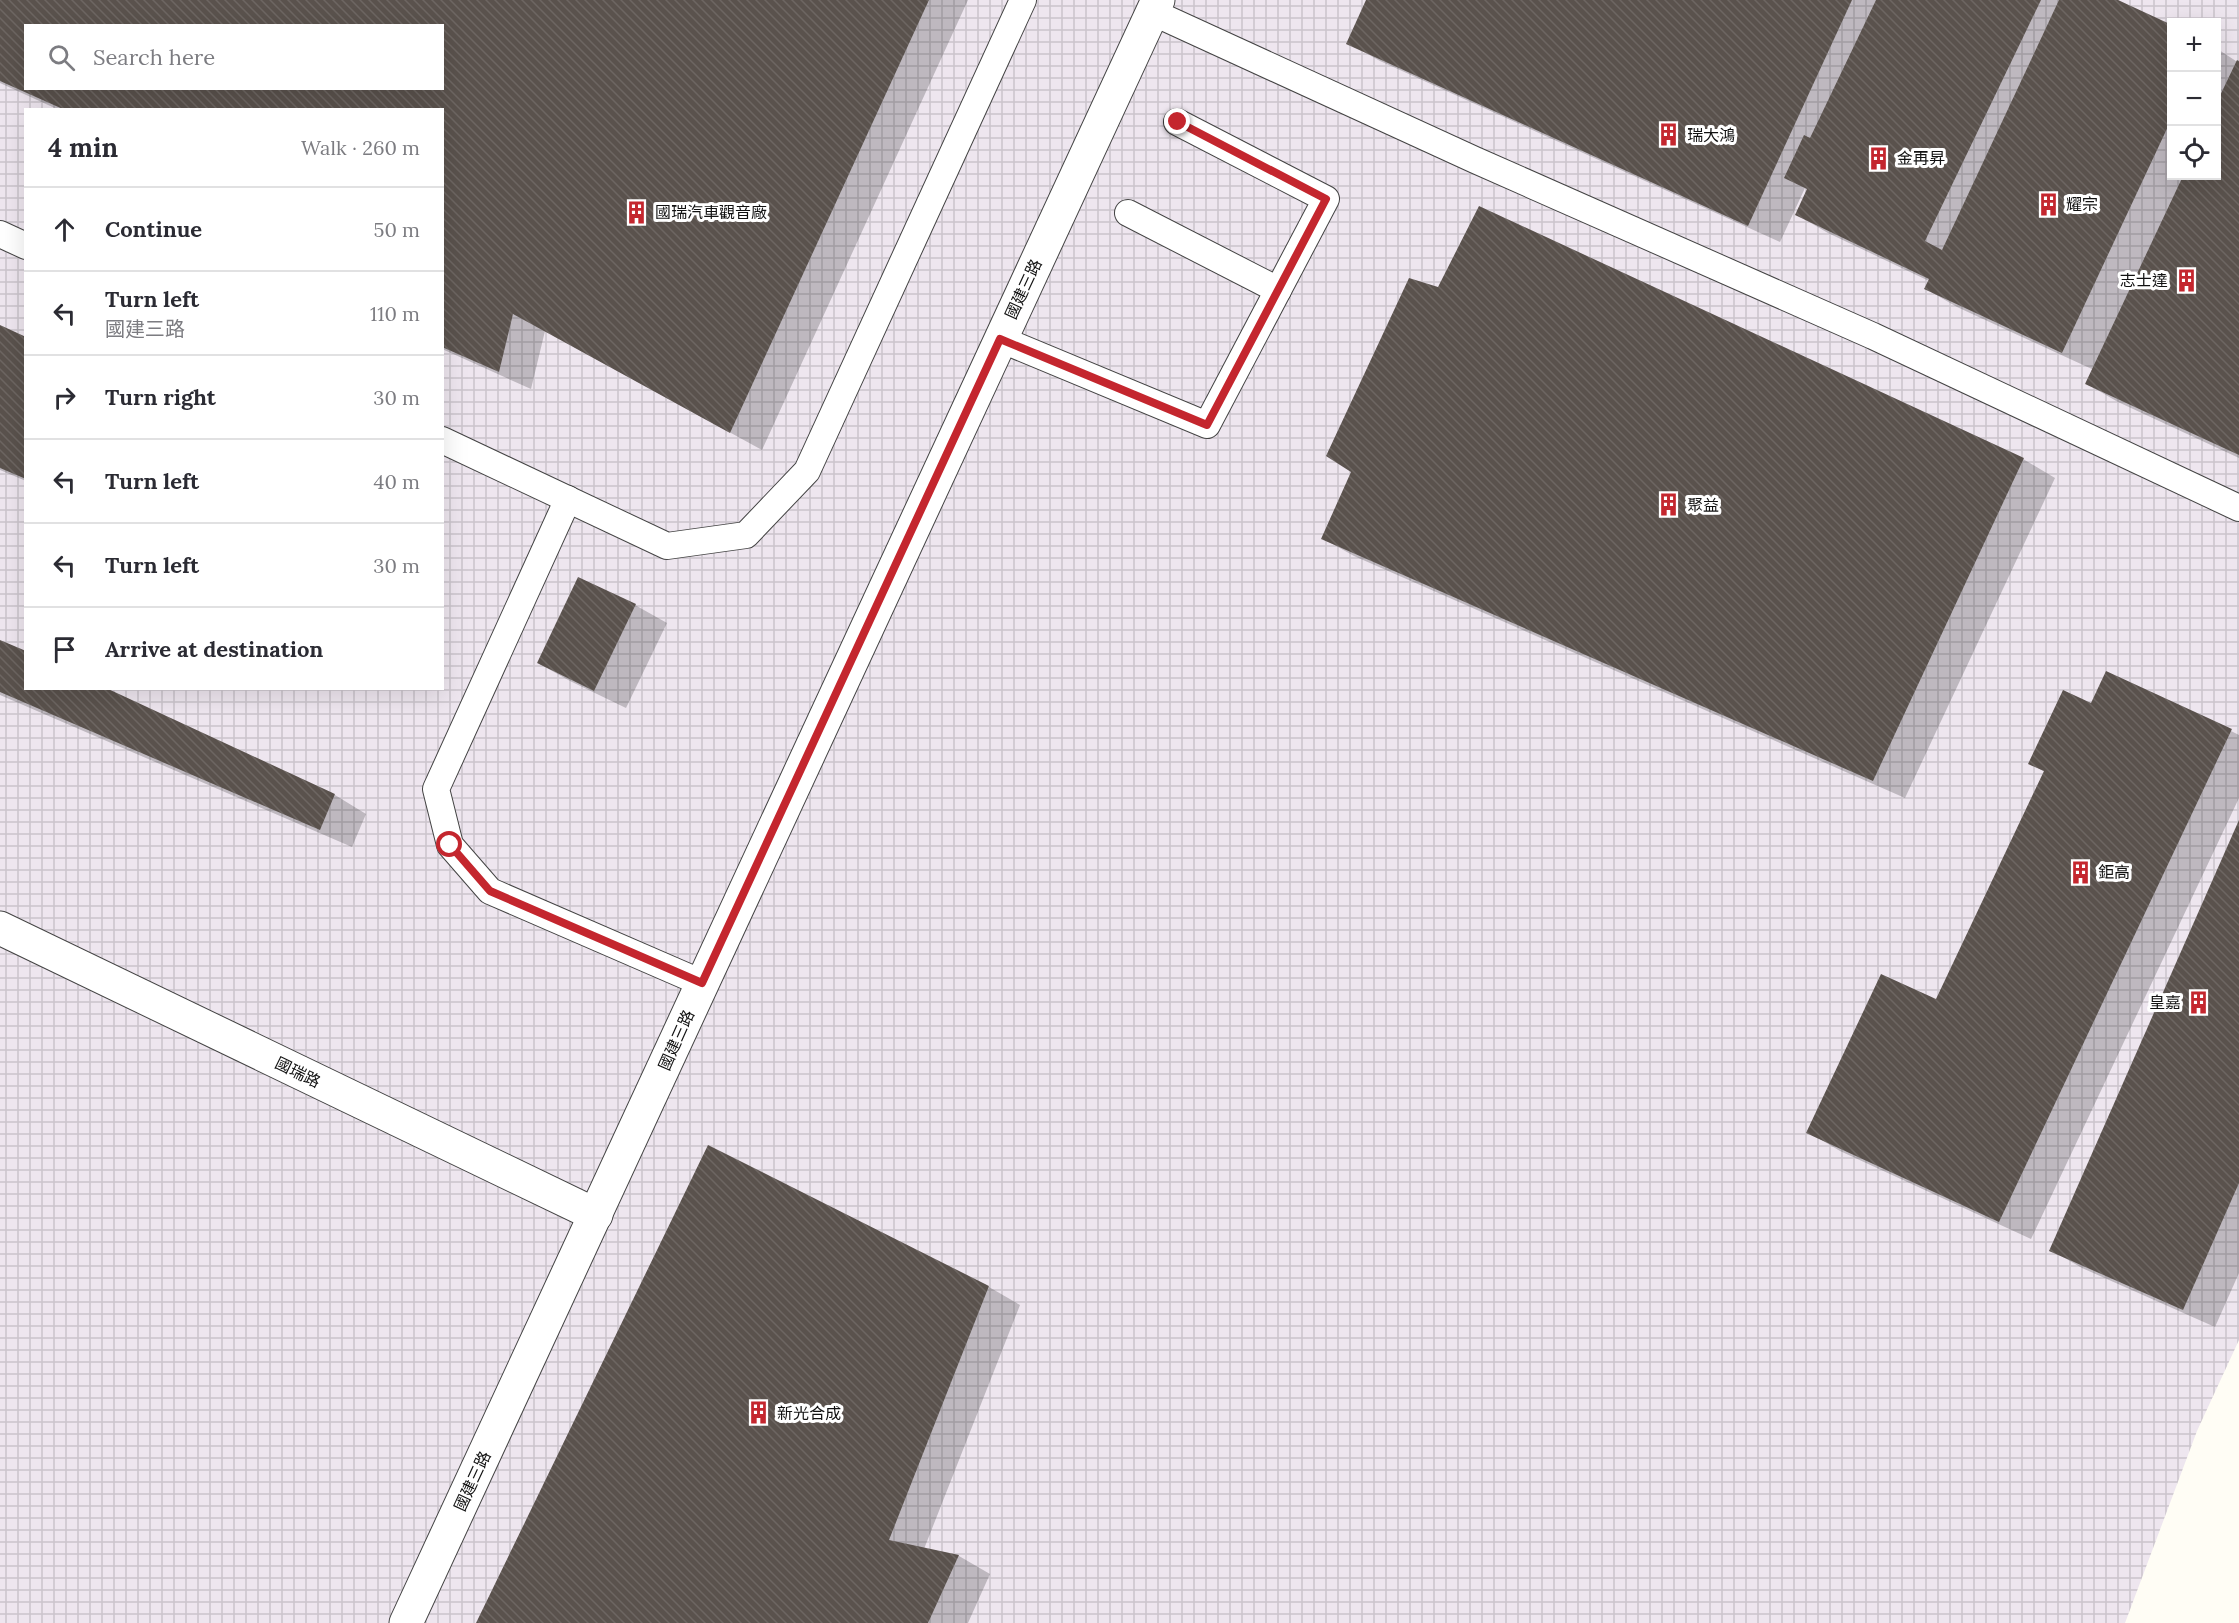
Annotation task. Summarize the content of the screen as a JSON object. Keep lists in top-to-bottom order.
{
  "streets": {
    "street": ["國建三路", "國瑞路"]
  },
  "crossings": [
    ["國建三路", "國瑞路"]
  ],
  "places": {
    "building": [
      "瑞大鴻",
      "金再昇",
      "耀宗",
      "國瑞汽車觀音廠",
      "志士達",
      "聚益",
      "鉅高",
      "皇嘉",
      "新光合成"
    ]
  },
  "page": {
    "map_buttons": ["+", "−"],
    "search": "Search here",
    "heading": ["4 min", "Walk · 260 m"],
    "list": [
      ["Continue", "50 m"],
      ["Turn left", "國建三路", "110 m"],
      ["Turn right", "30 m"],
      ["Turn left", "40 m"],
      ["Turn left", "30 m"],
      "Arrive at destination"
    ]
  }
}
